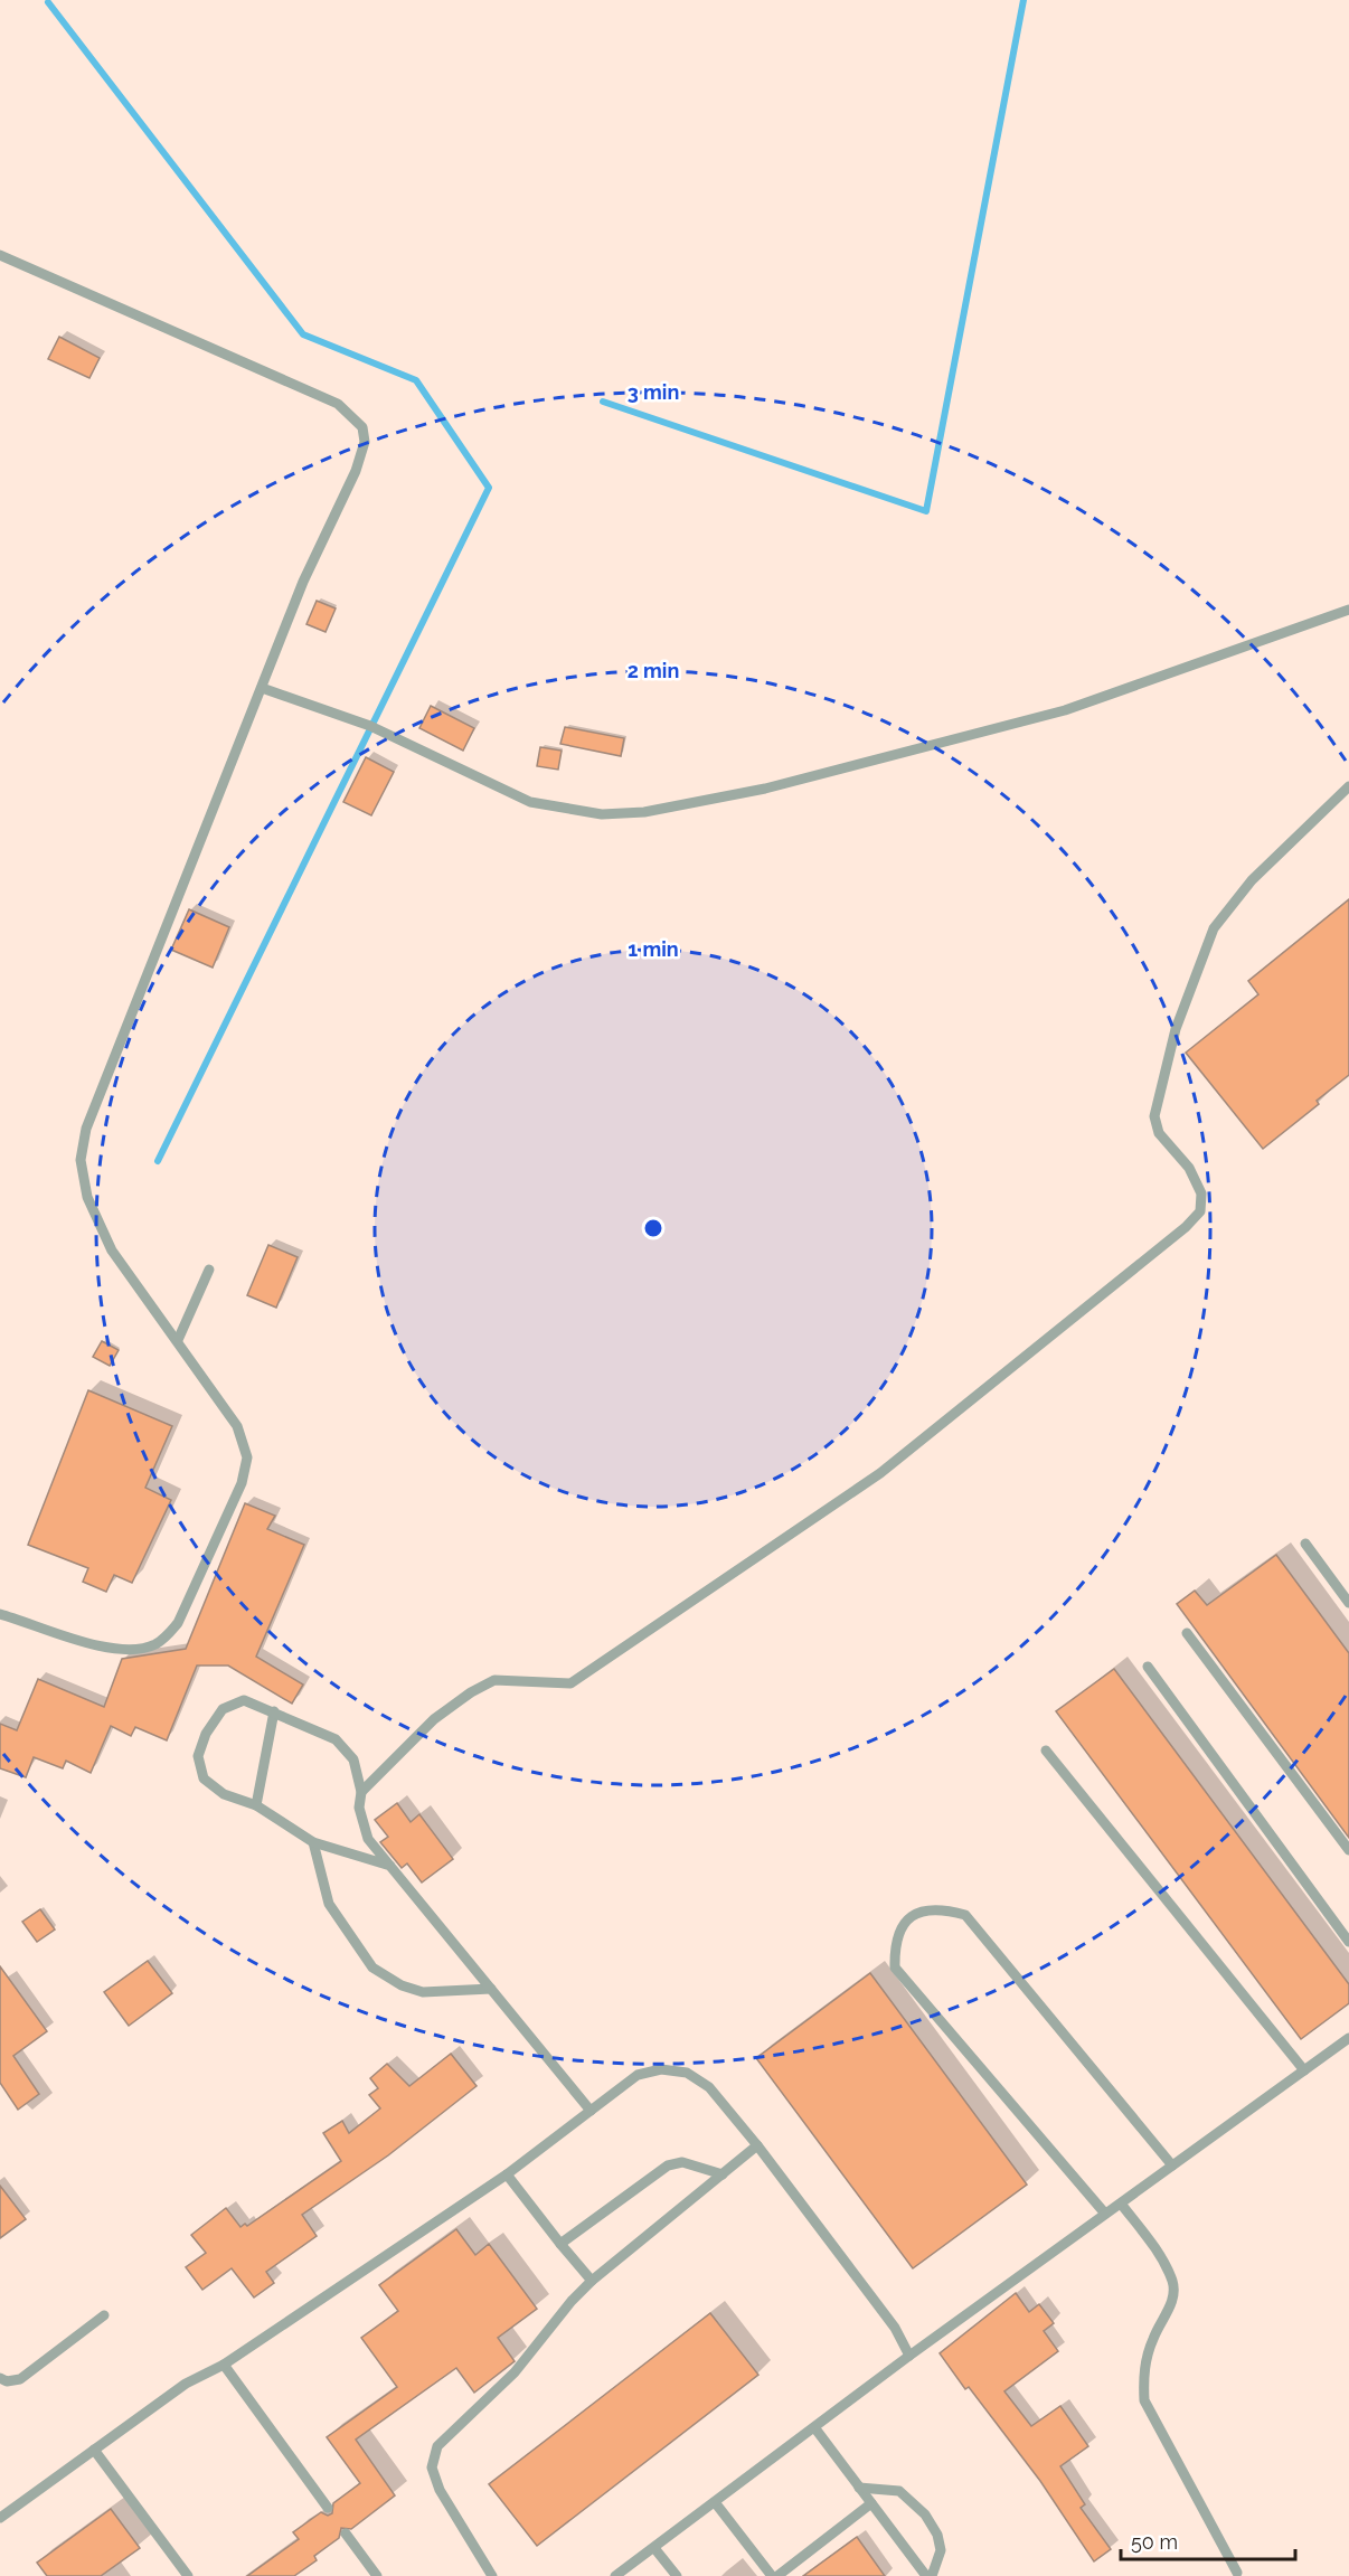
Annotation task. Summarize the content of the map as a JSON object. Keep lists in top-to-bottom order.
{
  "scale_bar": "50 m",
  "rings": ["3 min", "2 min", "1 min"]
}
